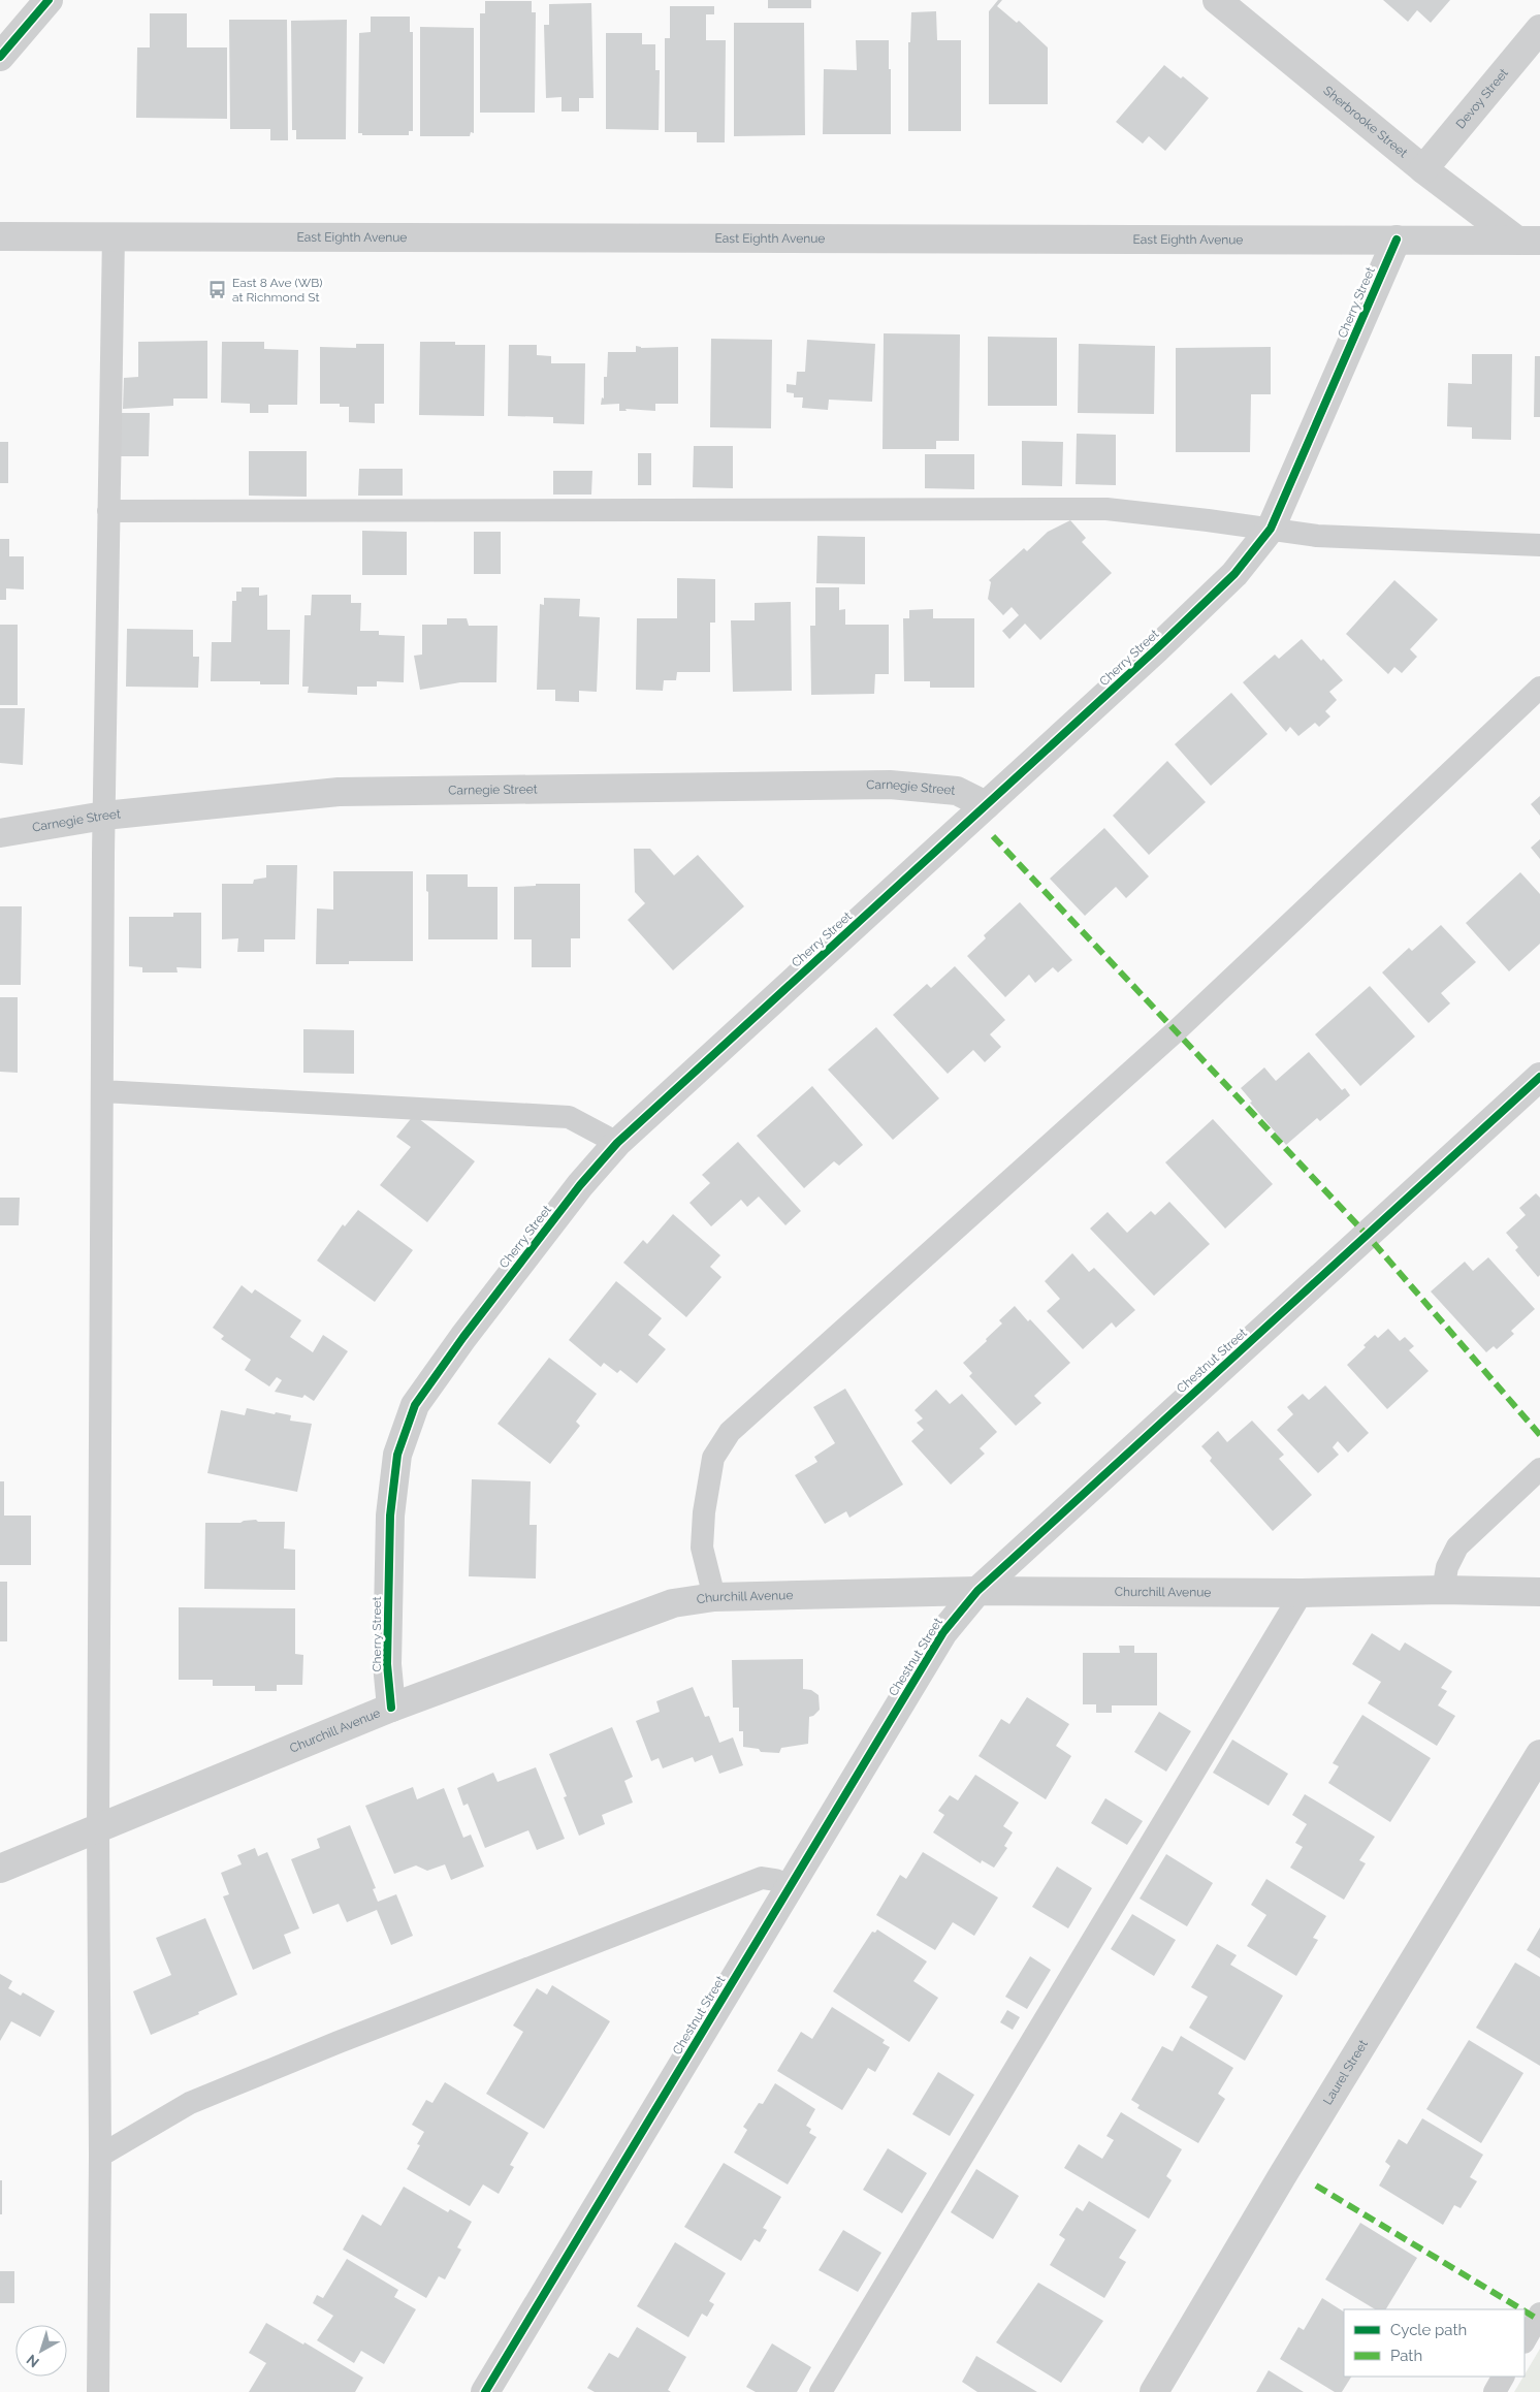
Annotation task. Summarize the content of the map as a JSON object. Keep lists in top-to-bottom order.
{
  "streets": {
    "street": [
      "Devoy Street",
      "Sherbrooke Street",
      "East Eighth Avenue",
      "Cherry Street",
      "Carnegie Street",
      "Chestnut Street",
      "Churchill Avenue",
      "Laurel Street"
    ]
  },
  "crossings": [
    ["Devoy Street", "Sherbrooke Street"],
    ["Sherbrooke Street", "East Eighth Avenue"],
    ["East Eighth Avenue", "Cherry Street"],
    ["Cherry Street", "Carnegie Street"],
    ["Cherry Street", "Churchill Avenue"],
    ["Chestnut Street", "Churchill Avenue"]
  ],
  "places": {
    "bus stop": ["East 8 Ave (WB) at Richmond St"]
  },
  "legend": ["Cycle path", "Path"],
  "north": "bottom left"
}
